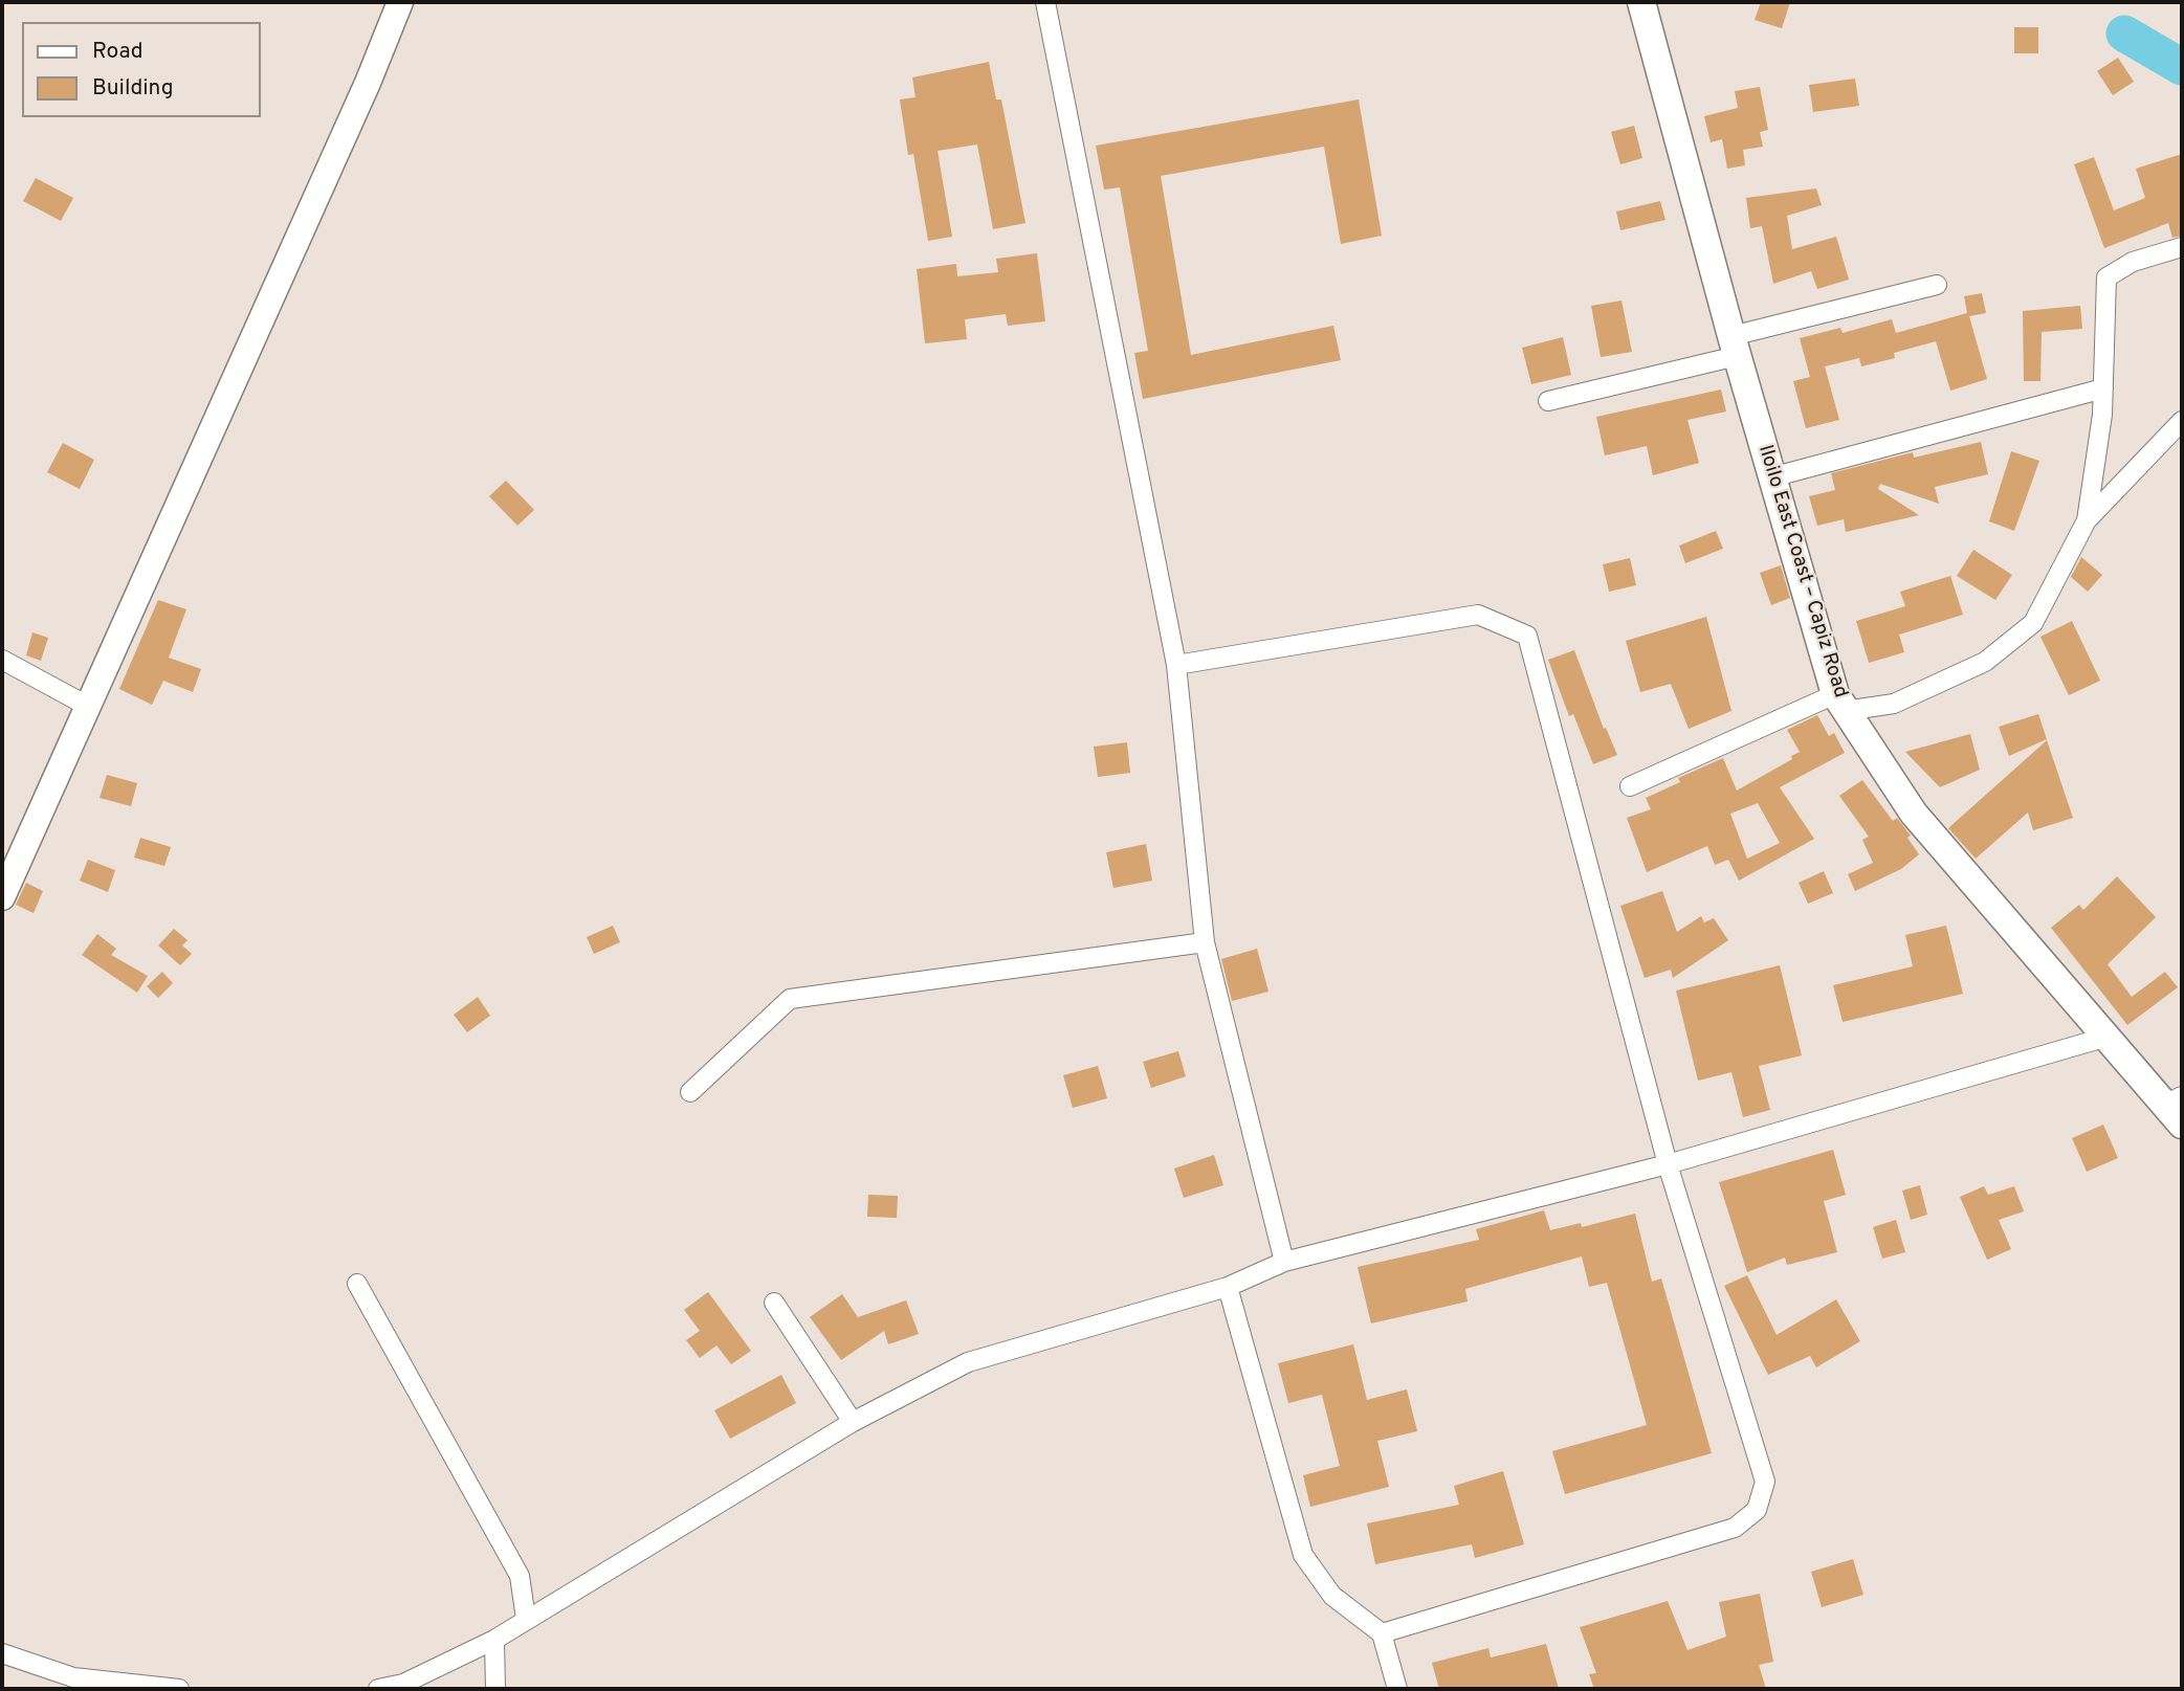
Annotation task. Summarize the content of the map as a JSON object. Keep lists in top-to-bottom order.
{
  "streets": {
    "main road": ["Iloilo East Coast – Capiz Road"]
  },
  "legend": ["Road", "Building"]
}
